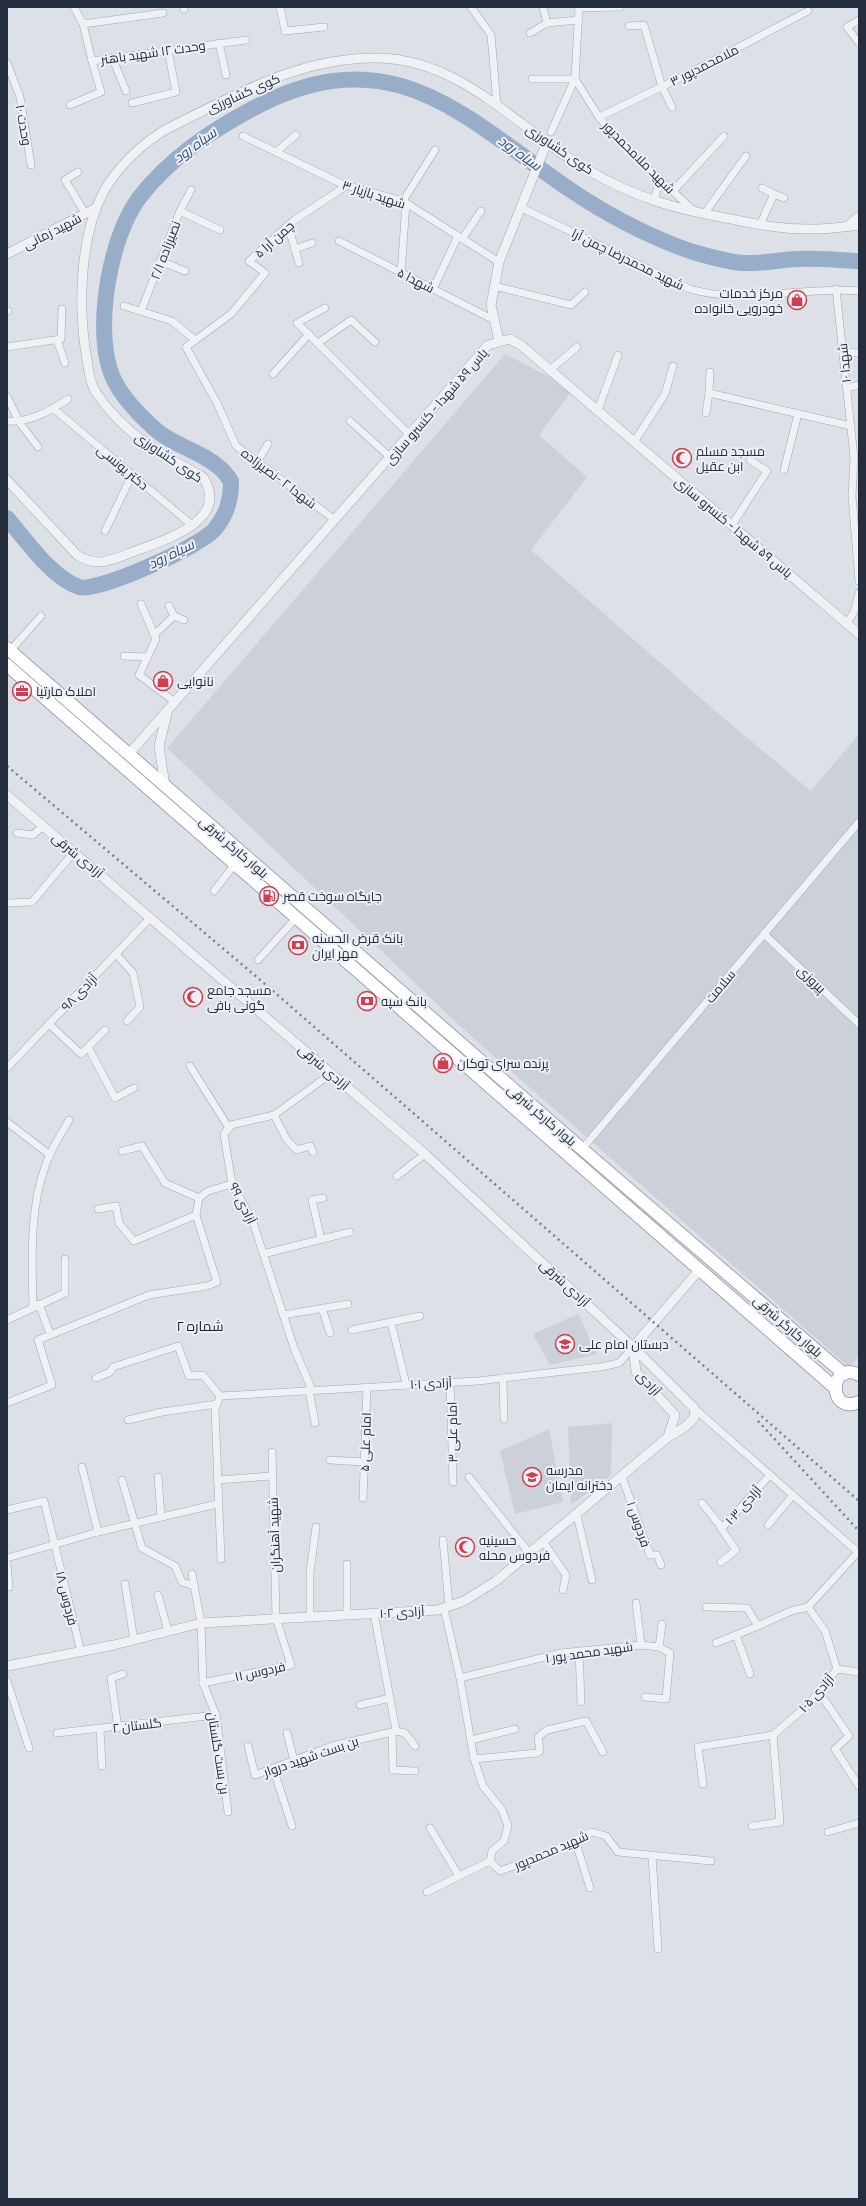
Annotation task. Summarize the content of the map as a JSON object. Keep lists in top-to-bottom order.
{
  "streets": {
    "main road": ["بلوار کارگر شرقی"],
    "street": [
      "وحدت ۱۲ شهید باهنر",
      "ملامحمدپور ۳",
      "کوی کشاورزی",
      "وحدت ۱۰",
      "شهید ملامحمدپور",
      "شهید بازیار ۳",
      "شهید زمانی",
      "چمن آرا ۵",
      "نصیرزاده ۲/۱",
      "شهید محمدرضا چمن آرا",
      "شهدا ۵",
      "شهدا ۱۰",
      "یاس ۵۹ شهدا - کنسرو سازی",
      "دکتر یونسی",
      "شهدا ۲ -نصیرزاده",
      "آزادی شرقی",
      "پیروزی",
      "سلامت",
      "آزادی ۹۸",
      "آزادی ٩٩",
      "آزادی ۱۰۱",
      "آزادی",
      "امام علی ۳",
      "امام علی ۵",
      "آزادی ۱۰۳",
      "فردوس ۱",
      "شهید آهنگران",
      "فردوس ۱۸",
      "آزادی ۱۰۲",
      "شهید محمد پور ۱",
      "فردوس ۱۱",
      "آزادی ۱۰۵",
      "گلستان ۲",
      "بن بست گلستان",
      "بن بست شهید دروار",
      "شهید محمدپور"
    ]
  },
  "crossings": [
    ["ملامحمدپور ۳", "شهید ملامحمدپور"],
    ["کوی کشاورزی", "شهید ملامحمدپور"],
    ["کوی کشاورزی", "شهید زمانی"],
    ["کوی کشاورزی", "دکتر یونسی"],
    ["شهید بازیار ۳", "چمن آرا ۵"],
    ["چمن آرا ۵", "شهدا ۲ -نصیرزاده"],
    ["شهید محمدرضا چمن آرا", "شهدا ۱۰"],
    ["یاس ۵۹ شهدا - کنسرو سازی", "شهدا ۲ -نصیرزاده"],
    ["یاس ۵۹ شهدا - کنسرو سازی", "بلوار کارگر شرقی"],
    ["بلوار کارگر شرقی", "سلامت"],
    ["آزادی شرقی", "آزادی ۹۸"],
    ["آزادی شرقی", "آزادی ۱۰۱"],
    ["آزادی شرقی", "آزادی"],
    ["پیروزی", "سلامت"],
    ["آزادی ٩٩", "آزادی ۱۰۱"],
    ["آزادی ۱۰۱", "آزادی"],
    ["آزادی ۱۰۱", "امام علی ۳"],
    ["آزادی ۱۰۱", "امام علی ۵"],
    ["آزادی", "آزادی ۱۰۳"],
    ["آزادی", "آزادی ۱۰۲"],
    ["فردوس ۱", "آزادی ۱۰۲"],
    ["شهید آهنگران", "آزادی ۱۰۲"],
    ["شهید آهنگران", "فردوس ۱۱"],
    ["فردوس ۱۸", "آزادی ۱۰۲"],
    ["آزادی ۱۰۲", "فردوس ۱۱"],
    ["آزادی ۱۰۲", "بن بست گلستان"],
    ["آزادی ۱۰۲", "شهید محمدپور"],
    ["شهید محمد پور ۱", "شهید محمدپور"],
    ["فردوس ۱۱", "بن بست گلستان"],
    ["گلستان ۲", "بن بست گلستان"]
  ],
  "districts": ["شماره ۲"],
  "water": ["سیاه رود"],
  "places": {
    "shop": ["مرکز خدمات خودرویی خانواده", "نانوایی", "پرنده سرای توکان"],
    "mosque": ["مسجد مسلم ابن عقیل", "مسجد جامع گونی بافی", "حسینیه فردوس محله"],
    "office": ["املاک مارتیا"],
    "fuel station": ["جایگاه سوخت قصر"],
    "bank": ["بانک قرض الحسنه مهر ایران", "بانک سپه"],
    "school or university": ["دبستان امام علی", "مدرسه دخترانه ایمان"]
  }
}
